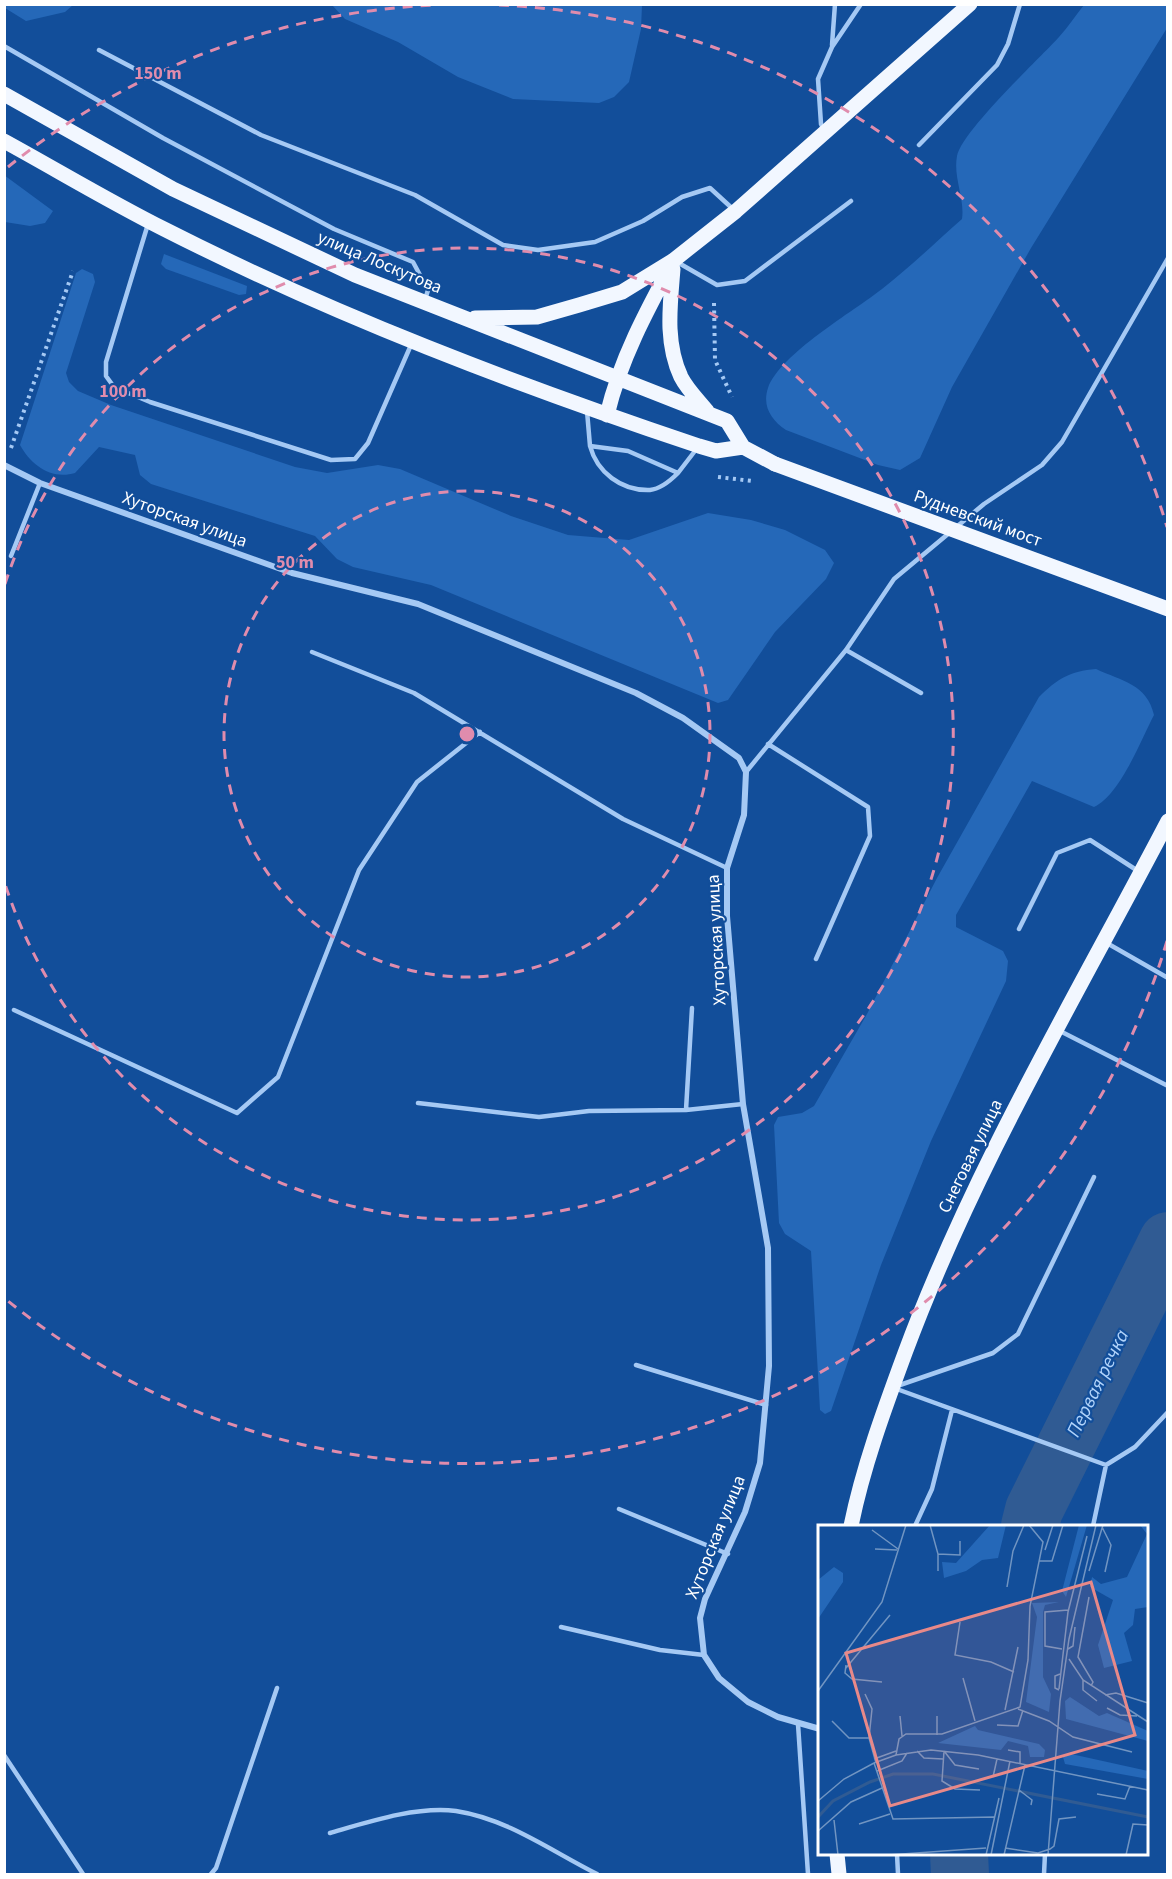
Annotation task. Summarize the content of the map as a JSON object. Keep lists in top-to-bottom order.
{
  "streets": {
    "main road": ["улица Лоскутова", "Рудневский мост", "Снеговая улица"],
    "street": ["Хуторская улица"]
  },
  "crossings": [
    ["улица Лоскутова", "Рудневский мост"]
  ],
  "water": ["Первая речка"],
  "rings": ["150 m", "100 m", "50 m"]
}
